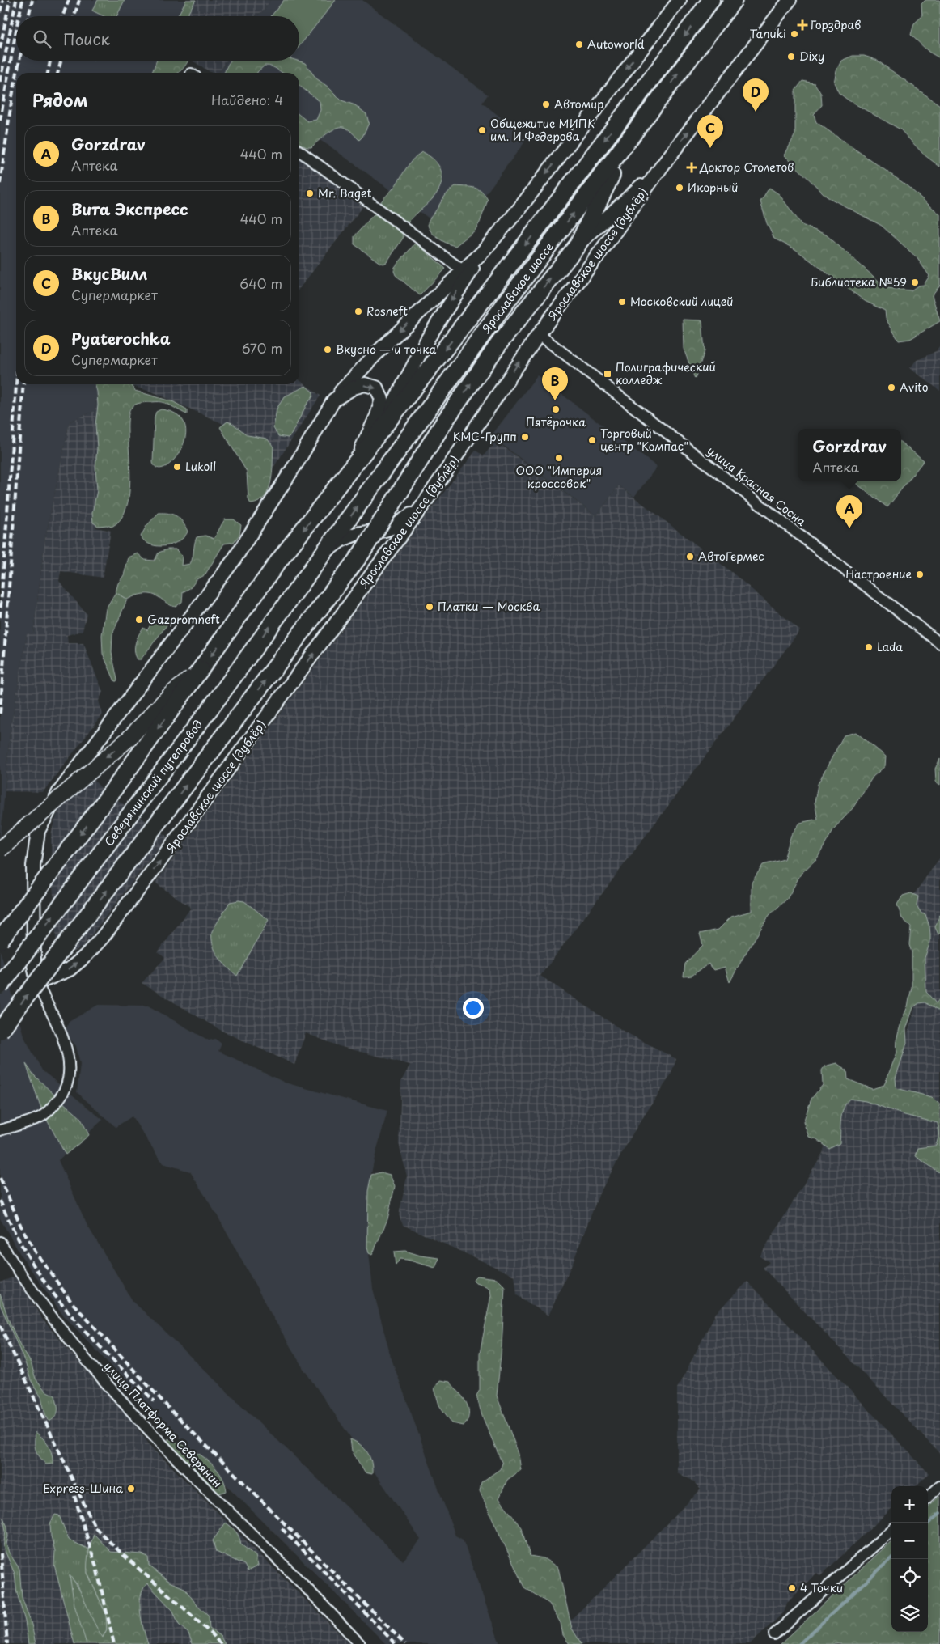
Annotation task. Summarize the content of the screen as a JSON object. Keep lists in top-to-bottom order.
{
  "streets": {
    "main road": ["Ярославское шоссе", "Северянинский путепровод"],
    "street": ["Ярославское шоссе (дублёр)", "улица Красная Сосна", "улица Платформа Северянин"]
  },
  "crossings": [
    ["Ярославское шоссе (дублёр)", "улица Красная Сосна"],
    ["Ярославское шоссе", "Северянинский путепровод"]
  ],
  "places": {
    "health": ["Горздрав", "Доктор Столетов"],
    "other": [
      "Tanuki",
      "Autoworld",
      "Dixy",
      "Автомир",
      "Общежитие МИПК им. И.Федерова",
      "Икорный",
      "Mr. Baget",
      "Библиотека №59",
      "Московский лицей",
      "Rosneft",
      "Вкусно — и точка",
      "Avito",
      "Пятёрочка",
      "КМС-Групп",
      "Торговый центр \"Компас\"",
      "ООО \"Империя кроссовок\"",
      "Lukoil",
      "АвтоГермес",
      "Настроение",
      "Платки — Москва",
      "Gazpromneft",
      "Lada",
      "Express-Шина",
      "4 Точки"
    ],
    "transit": ["Полиграфический колледж"]
  },
  "page": {
    "search": "Поиск",
    "heading": ["Рядом", "Найдено: 4"],
    "pins": [
      "D",
      "C",
      "B",
      "A"
    ],
    "list": [
      {
        "mark": "A",
        "name": "Gorzdrav",
        "note": "Аптека",
        "value": "440 m"
      },
      {
        "mark": "B",
        "name": "Вита Экспресс",
        "note": "Аптека",
        "value": "440 m"
      },
      {
        "mark": "C",
        "name": "ВкусВилл",
        "note": "Супермаркет",
        "value": "640 m"
      },
      {
        "mark": "D",
        "name": "Pyaterochka",
        "note": "Супермаркет",
        "value": "670 m"
      }
    ],
    "popup": ["Gorzdrav", "Аптека"],
    "map_buttons": ["+", "−"]
  }
}
